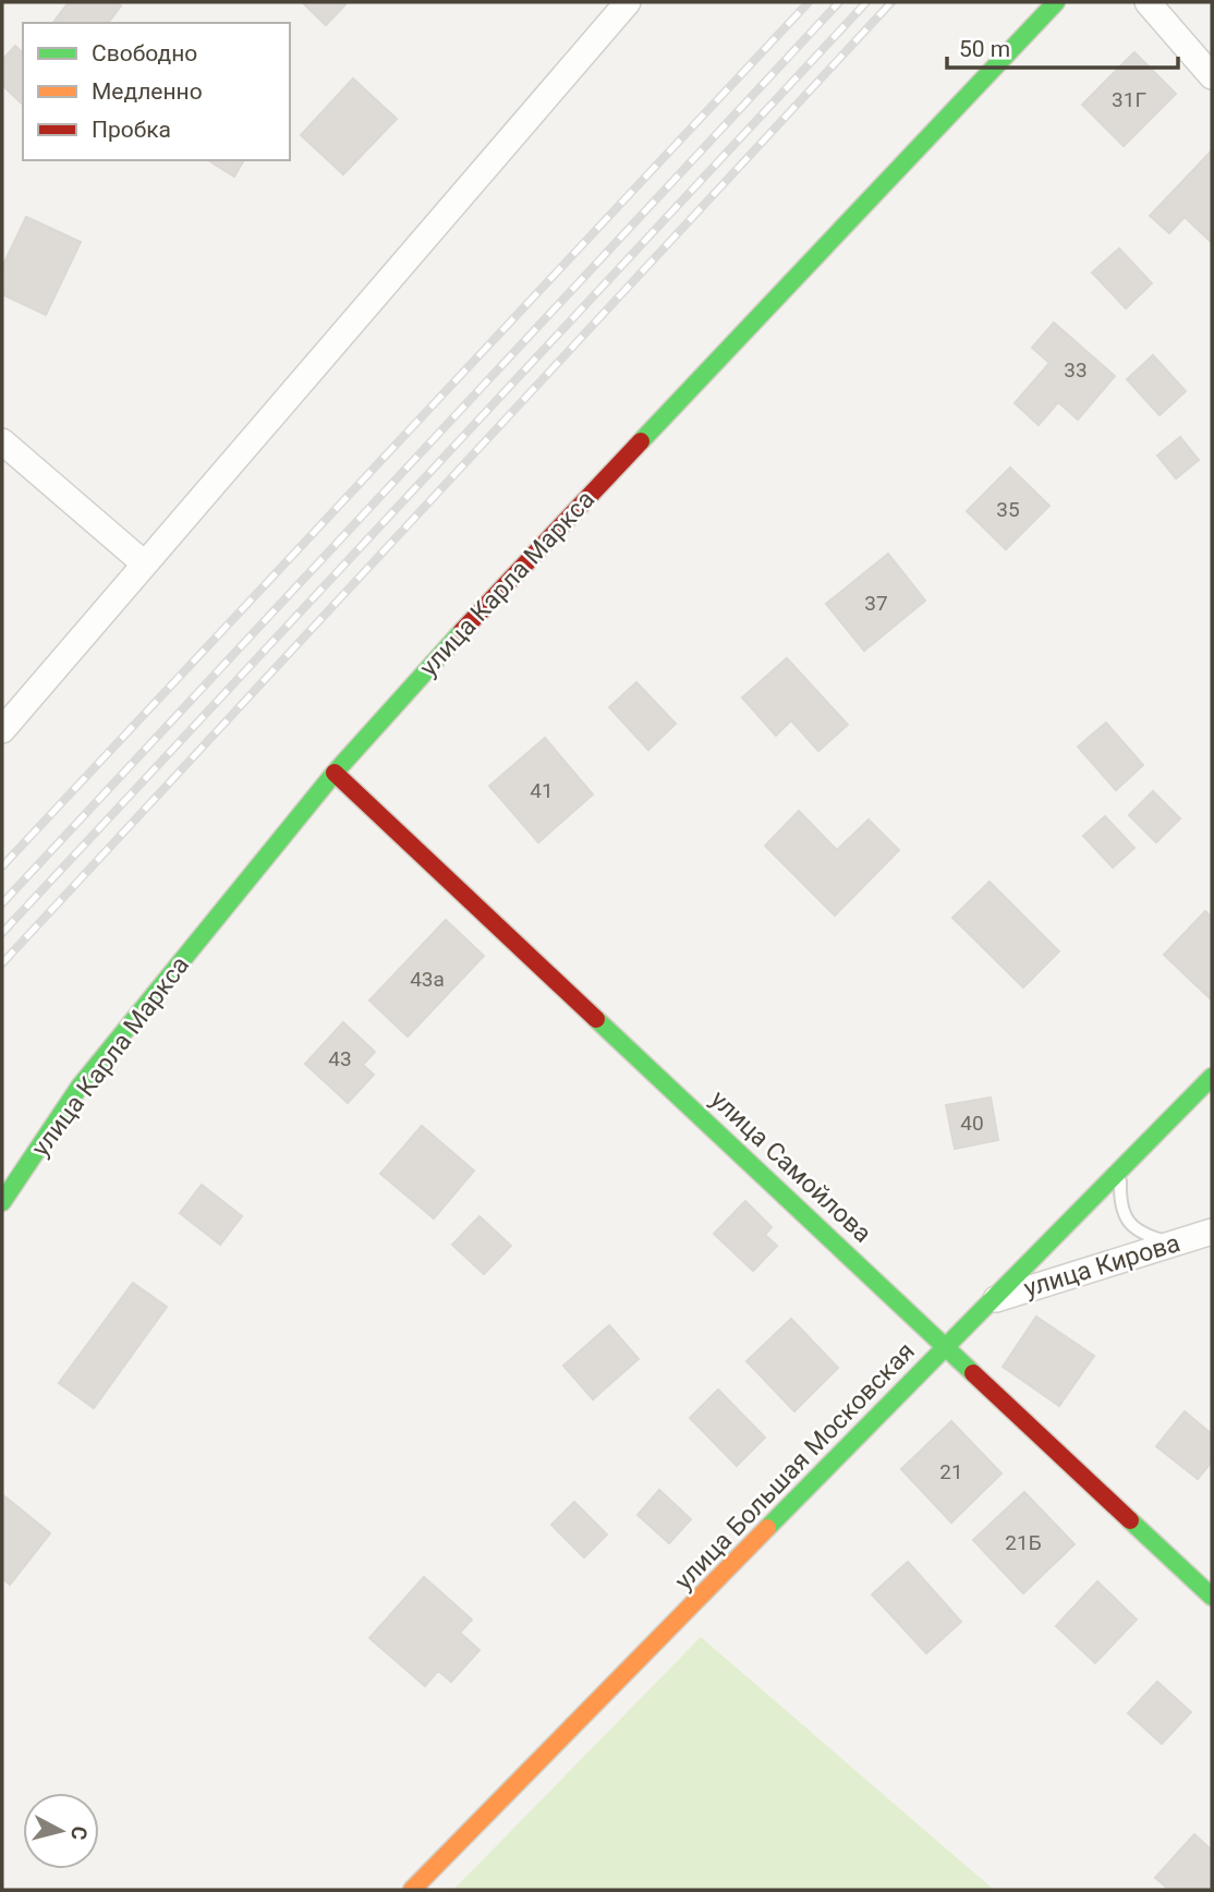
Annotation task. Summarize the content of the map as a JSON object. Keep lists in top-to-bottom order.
{
  "streets": {
    "street": [
      "улица Карла Маркса",
      "улица Самойлова",
      "улица Кирова",
      "улица Большая Московская"
    ]
  },
  "crossings": [
    ["улица Карла Маркса", "улица Самойлова"],
    ["улица Самойлова", "улица Большая Московская"],
    ["улица Кирова", "улица Большая Московская"]
  ],
  "house_numbers": [
    "31Г",
    "33",
    "35",
    "37",
    "41",
    "43а",
    "43",
    "40",
    "21",
    "21Б"
  ],
  "legend": ["Свободно", "Медленно", "Пробка"],
  "scale_bar": "50 m",
  "north": "right"
}
